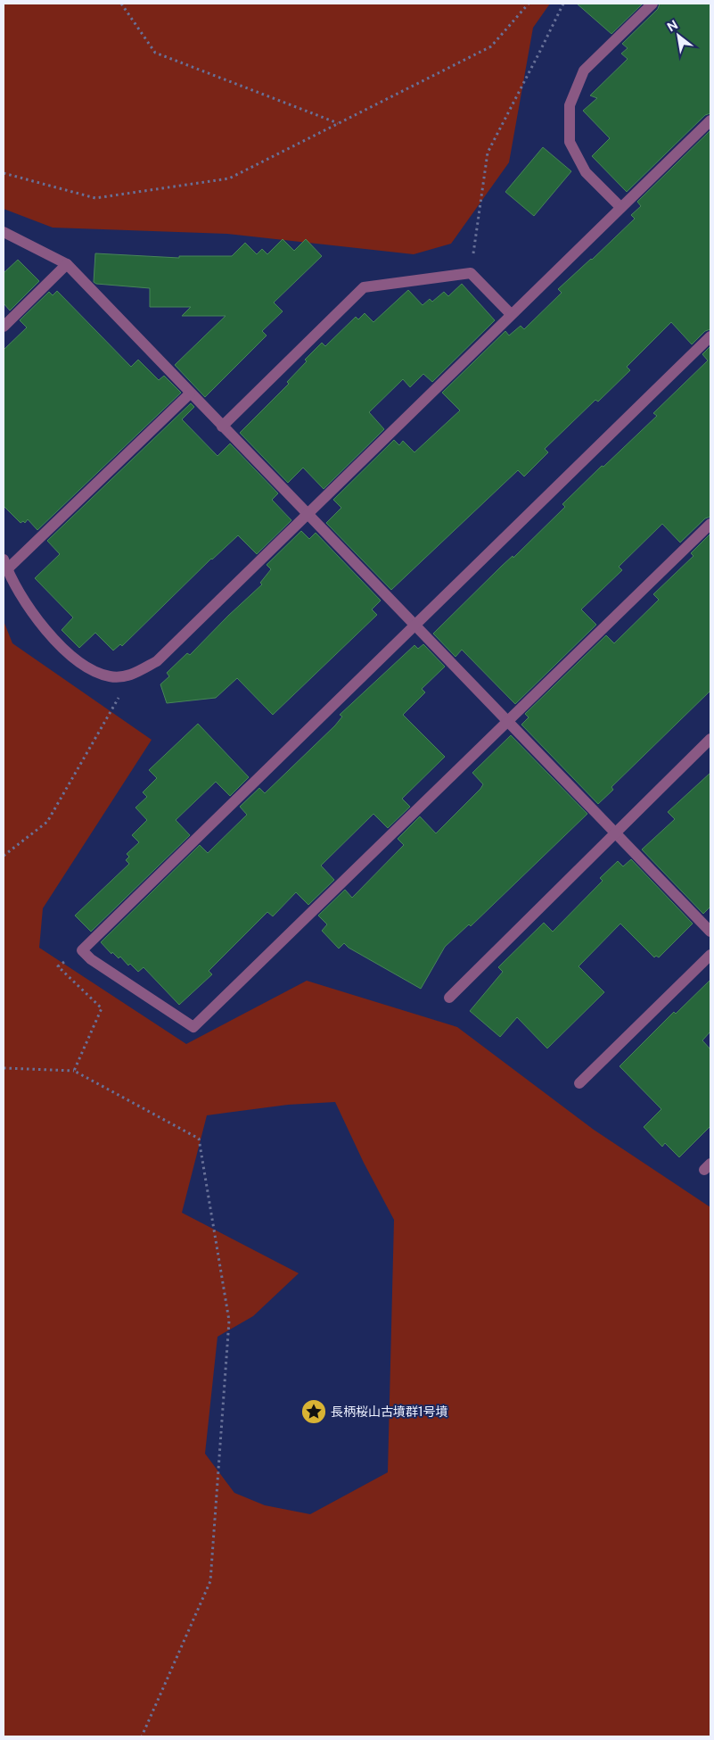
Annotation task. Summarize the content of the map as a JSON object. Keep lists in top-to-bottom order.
{
  "places": {
    "place": ["長柄桜山古墳群1号墳"]
  },
  "north": "top left"
}
